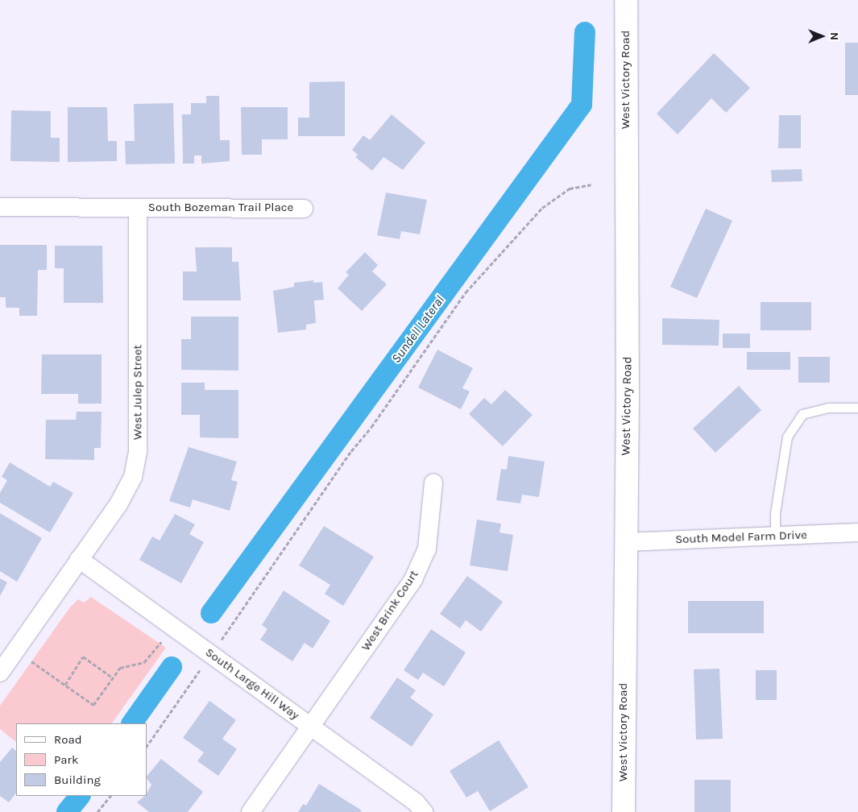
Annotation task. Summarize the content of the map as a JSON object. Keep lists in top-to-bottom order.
{
  "streets": {
    "main road": ["West Victory Road"],
    "street": [
      "South Bozeman Trail Place",
      "West Julep Street",
      "South Model Farm Drive",
      "West Brink Court",
      "South Large Hill Way"
    ]
  },
  "crossings": [
    ["West Victory Road", "South Model Farm Drive"],
    ["South Bozeman Trail Place", "West Julep Street"],
    ["West Julep Street", "South Large Hill Way"],
    ["West Brink Court", "South Large Hill Way"]
  ],
  "water": ["Sundell Lateral"],
  "legend": ["Road", "Park", "Building"],
  "north": "right"
}
